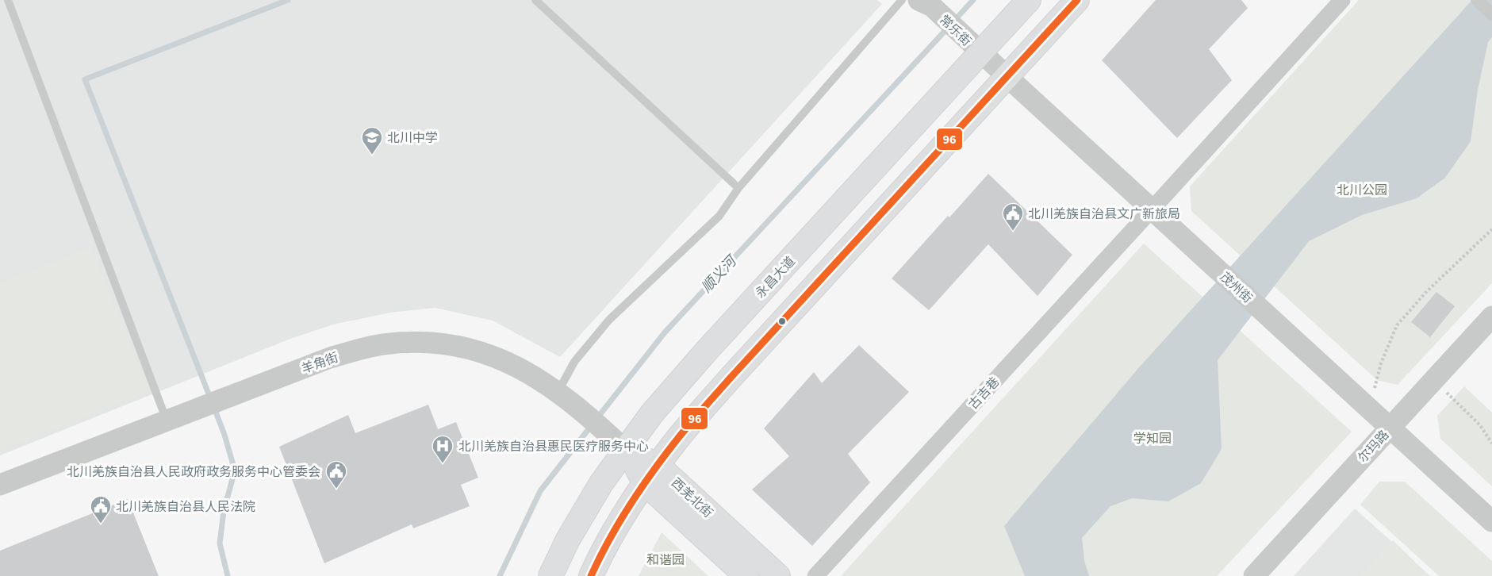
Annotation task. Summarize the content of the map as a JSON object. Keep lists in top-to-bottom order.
{
  "streets": {
    "main road": ["永昌大道", "西羌北街"],
    "street": [
      "常乐街",
      "茂州街",
      "羊角街",
      "古吉巷",
      "尔玛路"
    ]
  },
  "crossings": [
    ["常乐街", "永昌大道"],
    ["常乐街", "茂州街"],
    ["永昌大道", "茂州街"],
    ["永昌大道", "羊角街"],
    ["永昌大道", "西羌北街"],
    ["茂州街", "古吉巷"],
    ["茂州街", "尔玛路"],
    ["羊角街", "西羌北街"]
  ],
  "water": ["顺义河"],
  "parks": ["北川公园", "学知园", "和谐园"],
  "places": {
    "school or university": ["北川中学"],
    "public building": ["北川羌族自治县文广新旅局", "北川羌族自治县人民政府政务服务中心管委会", "北川羌族自治县人民法院"],
    "hospital": ["北川羌族自治县惠民医疗服务中心"]
  },
  "lines": ["transit line 96"]
}
